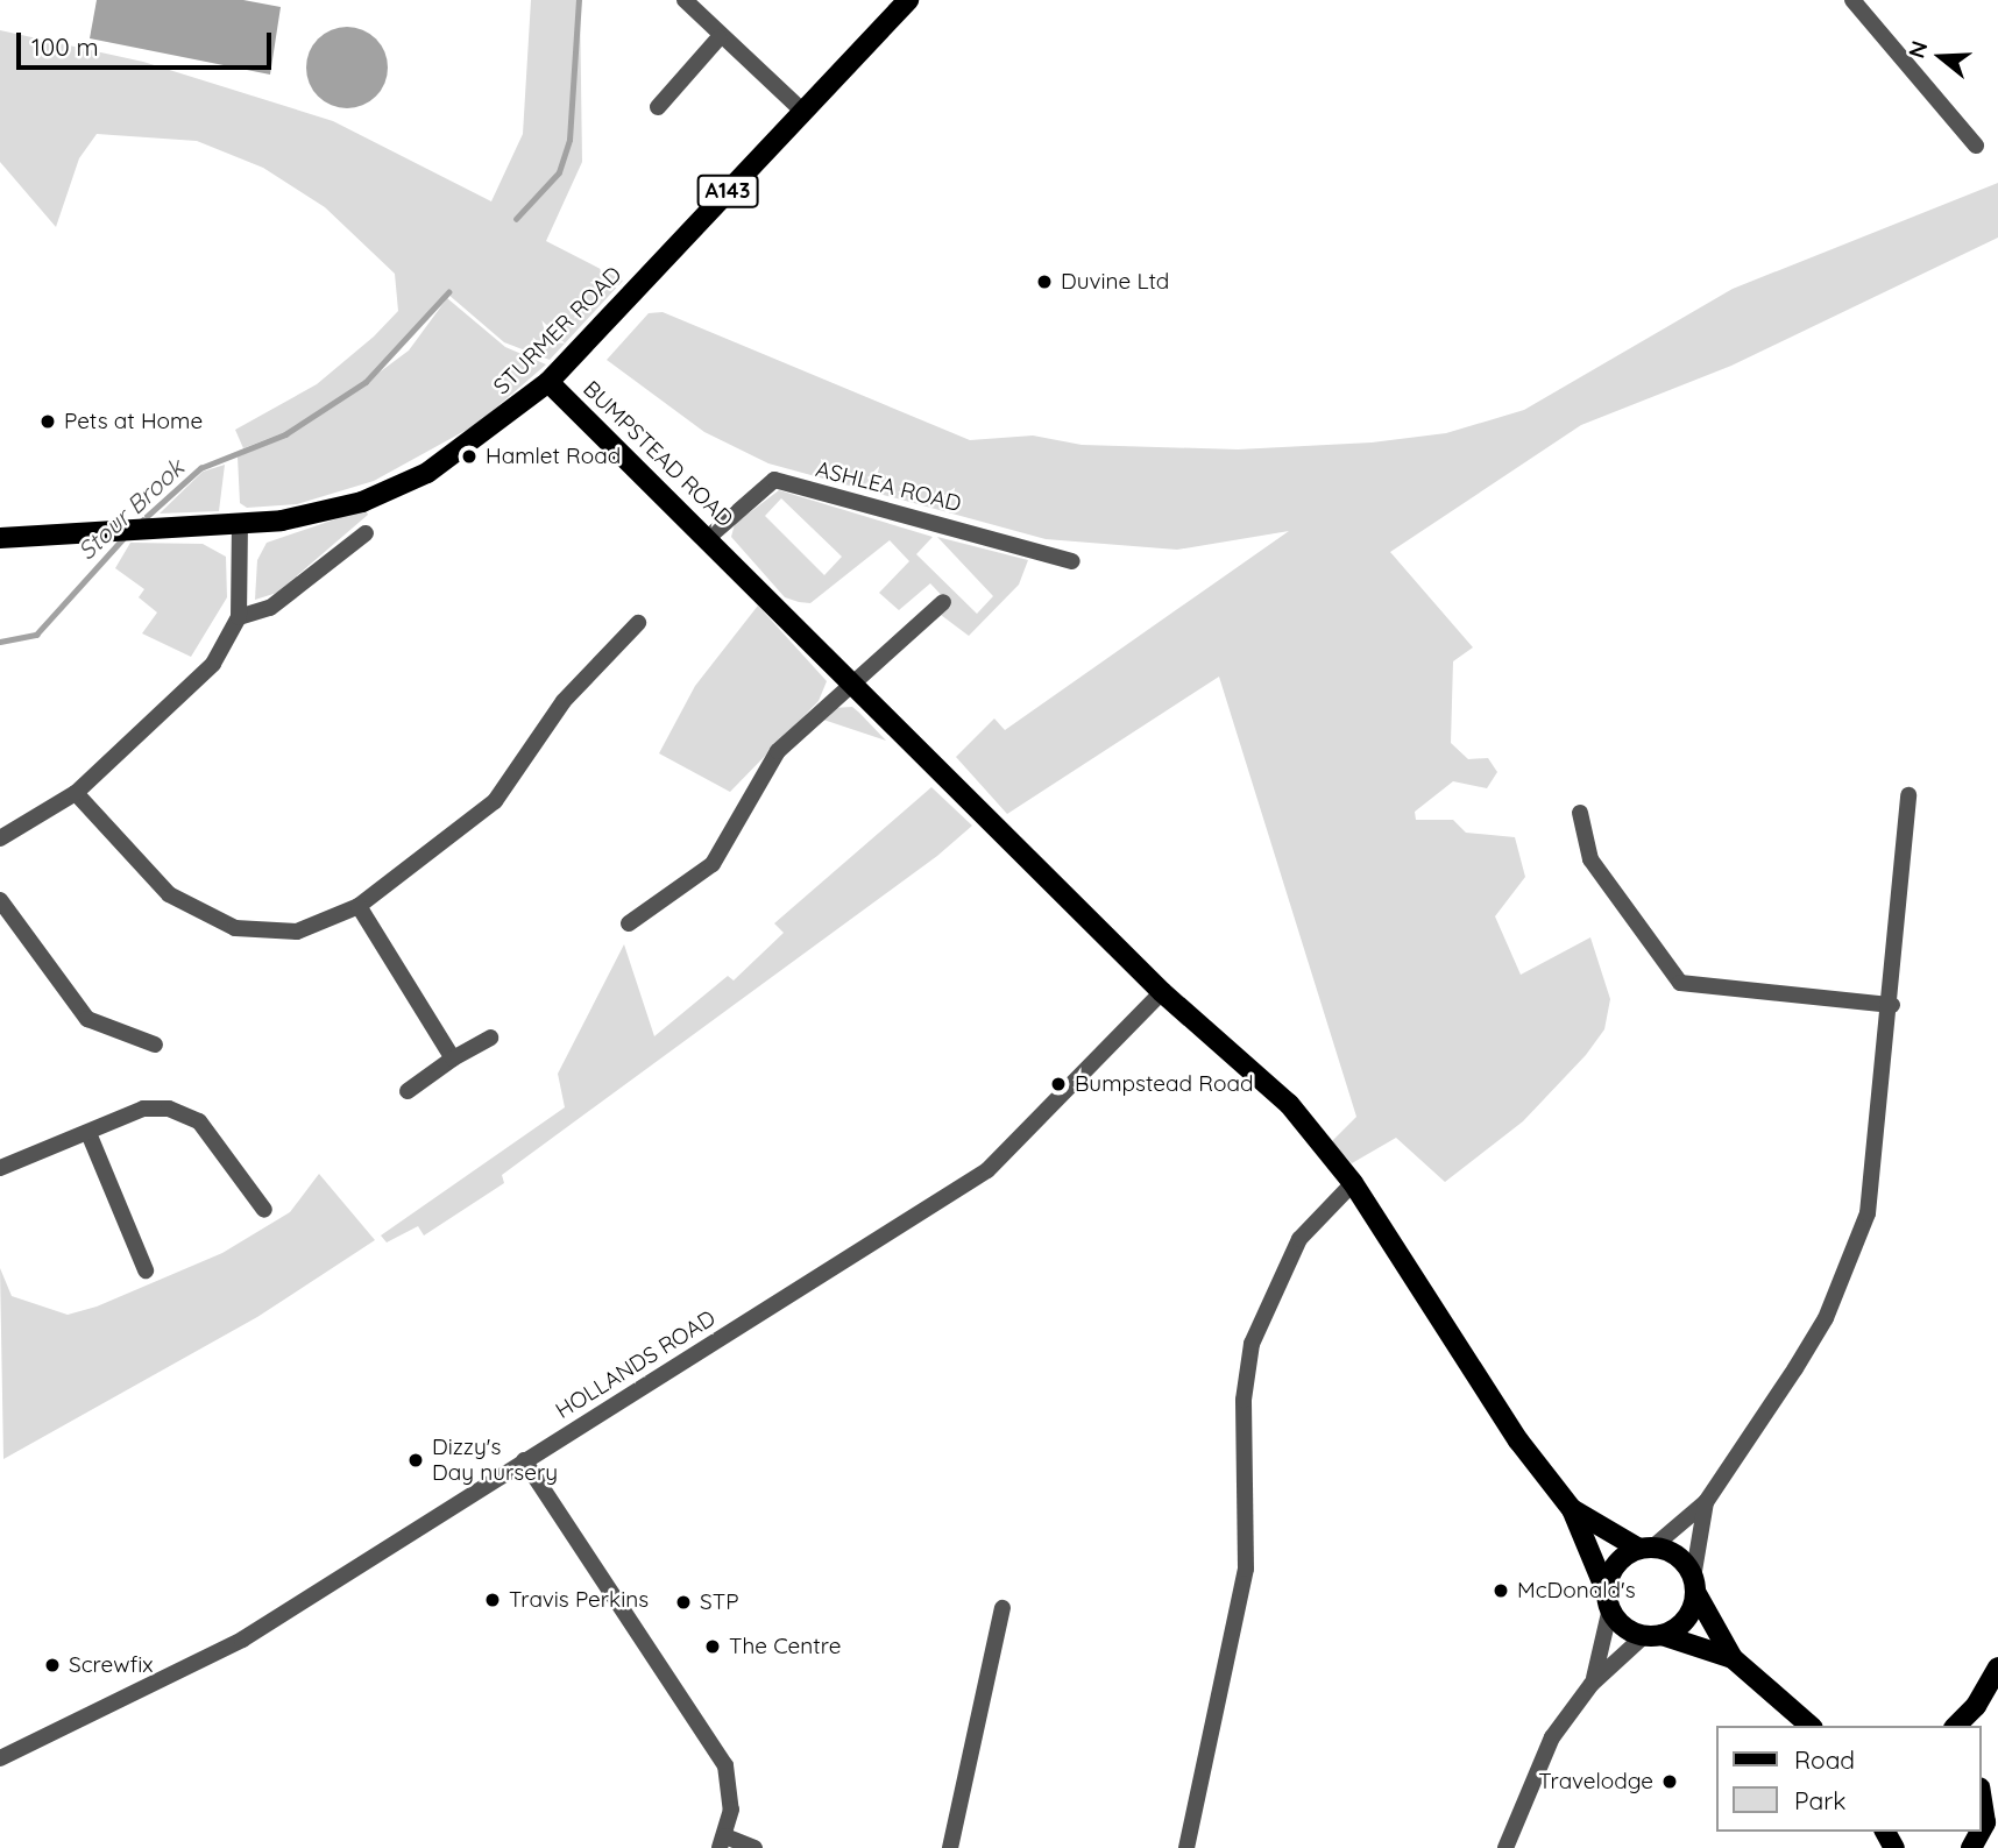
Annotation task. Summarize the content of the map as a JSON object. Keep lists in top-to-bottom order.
{
  "streets": {
    "main road": ["A143", "STURMER ROAD", "BUMPSTEAD ROAD"],
    "street": ["ASHLEA ROAD", "HOLLANDS ROAD"]
  },
  "crossings": [
    ["STURMER ROAD", "BUMPSTEAD ROAD"],
    ["BUMPSTEAD ROAD", "ASHLEA ROAD"],
    ["BUMPSTEAD ROAD", "HOLLANDS ROAD"]
  ],
  "water": ["Stour Brook"],
  "places": [
    "Duvine Ltd",
    "Pets at Home",
    "Hamlet Road",
    "Bumpstead Road",
    "Dizzy's Day nursery",
    "McDonald's",
    "Travis Perkins",
    "STP",
    "The Centre",
    "Screwfix",
    "Travelodge"
  ],
  "legend": ["Road", "Park"],
  "scale_bar": "100 m",
  "north": "left"
}
